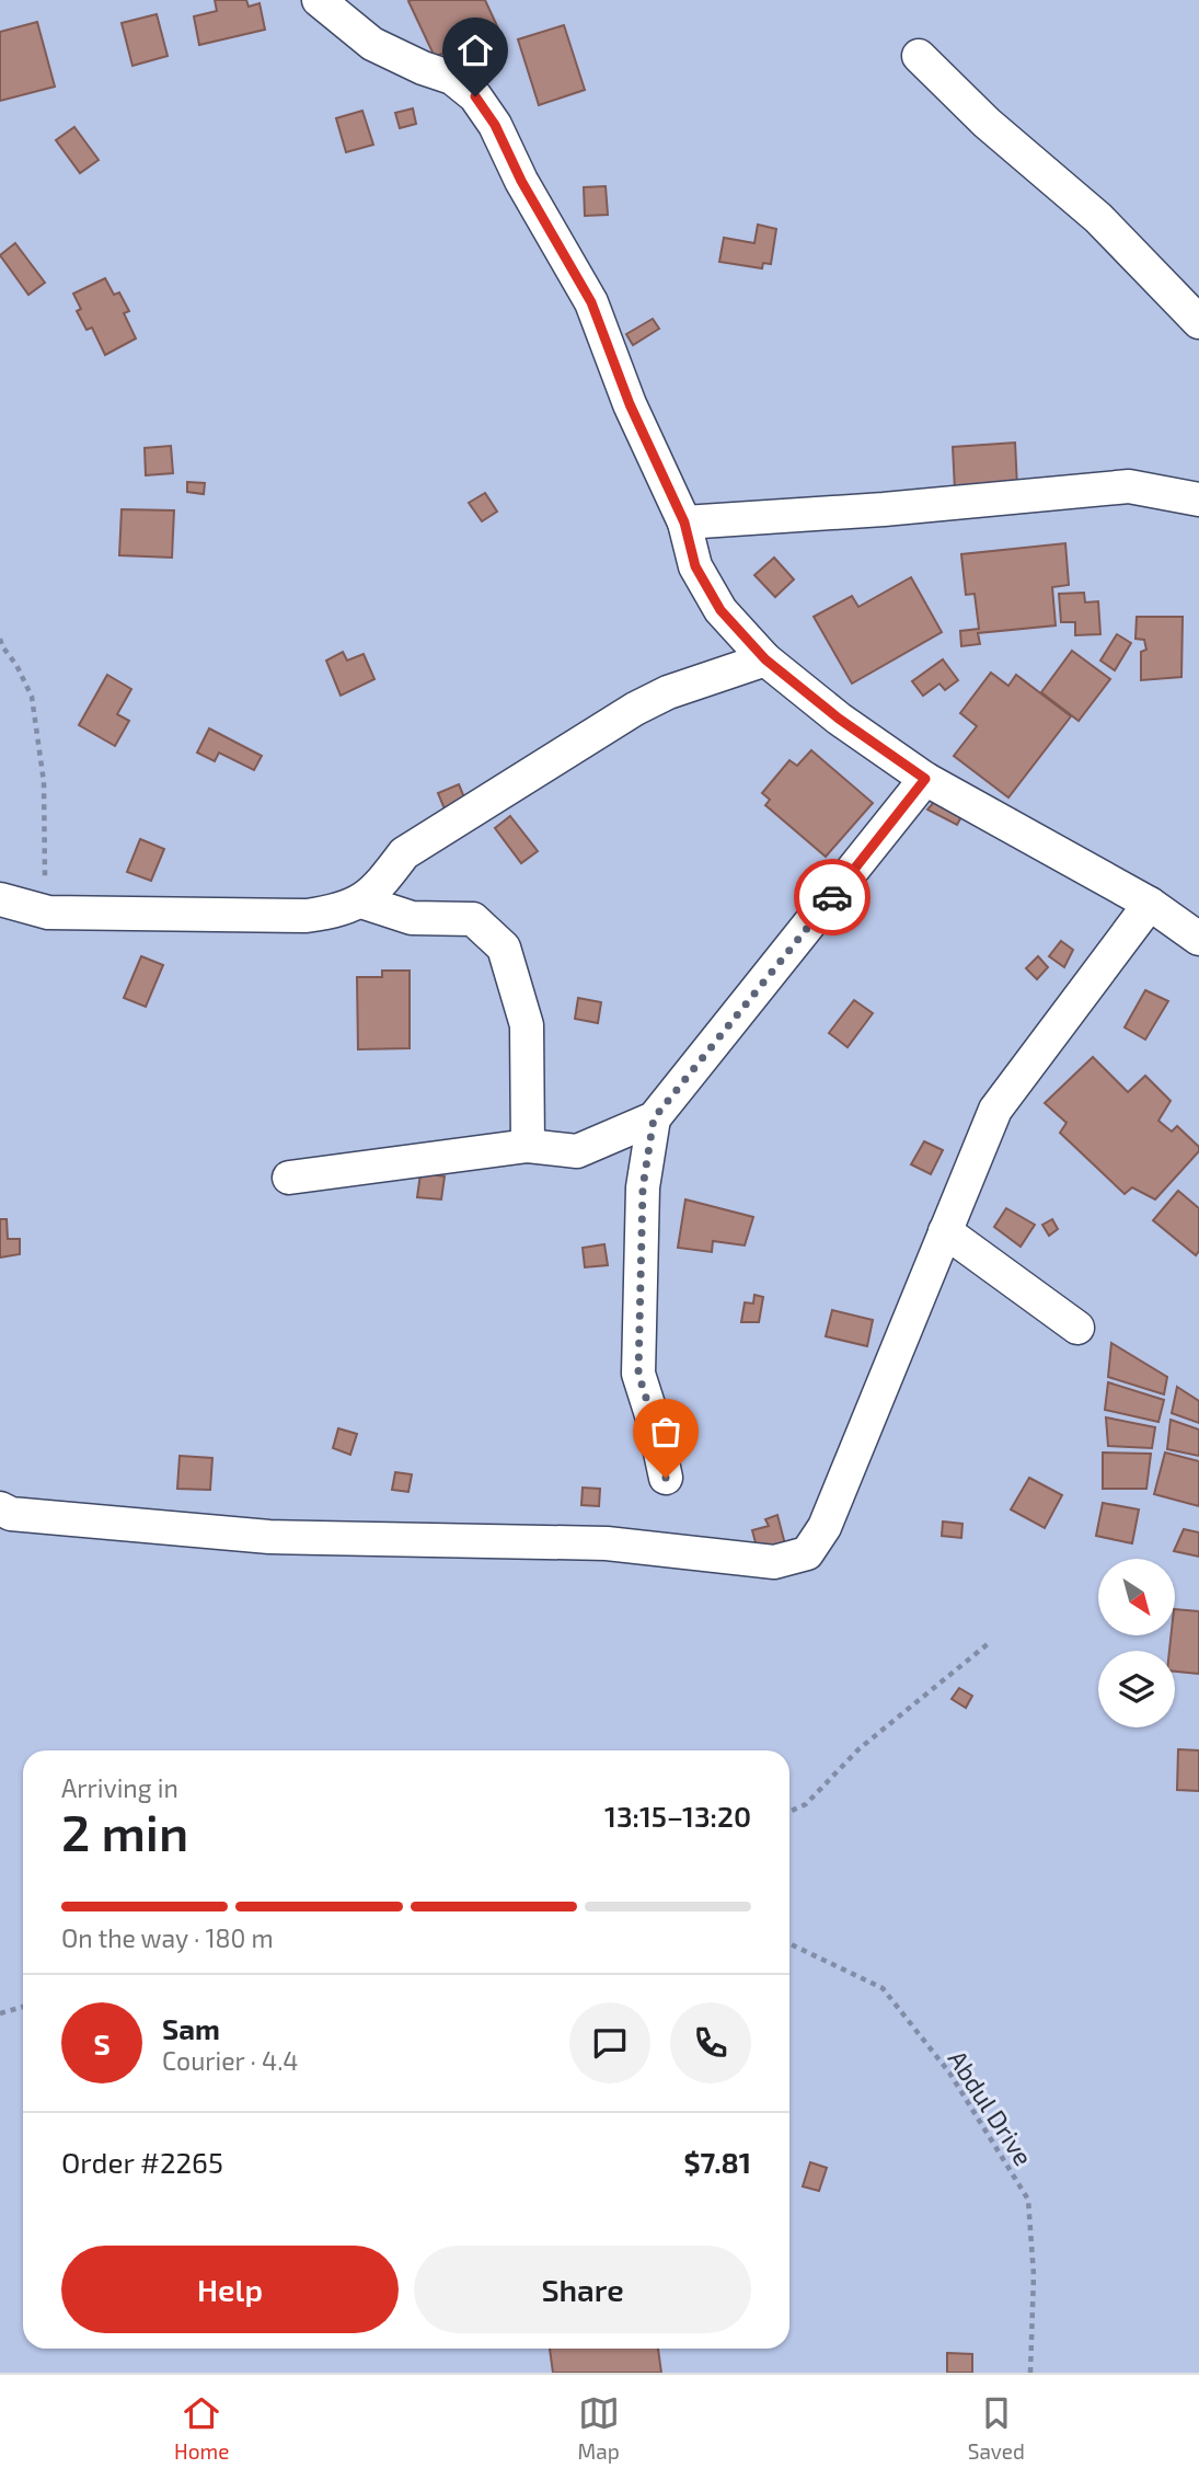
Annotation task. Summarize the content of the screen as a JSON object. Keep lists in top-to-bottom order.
{
  "streets": {
    "path": ["Abdul Drive"]
  },
  "north": "bottom right",
  "page": {
    "heading": ["2 min", "Arriving in", "13:15–13:20"],
    "panel": [
      "Sam",
      "Courier · 4.4",
      "Order #2265",
      "$7.81"
    ],
    "bar": "On the way · 180 m",
    "round": "S",
    "buttons": ["Help", "Share"],
    "tabs": ["Home", "Map", "Saved"]
  }
}
